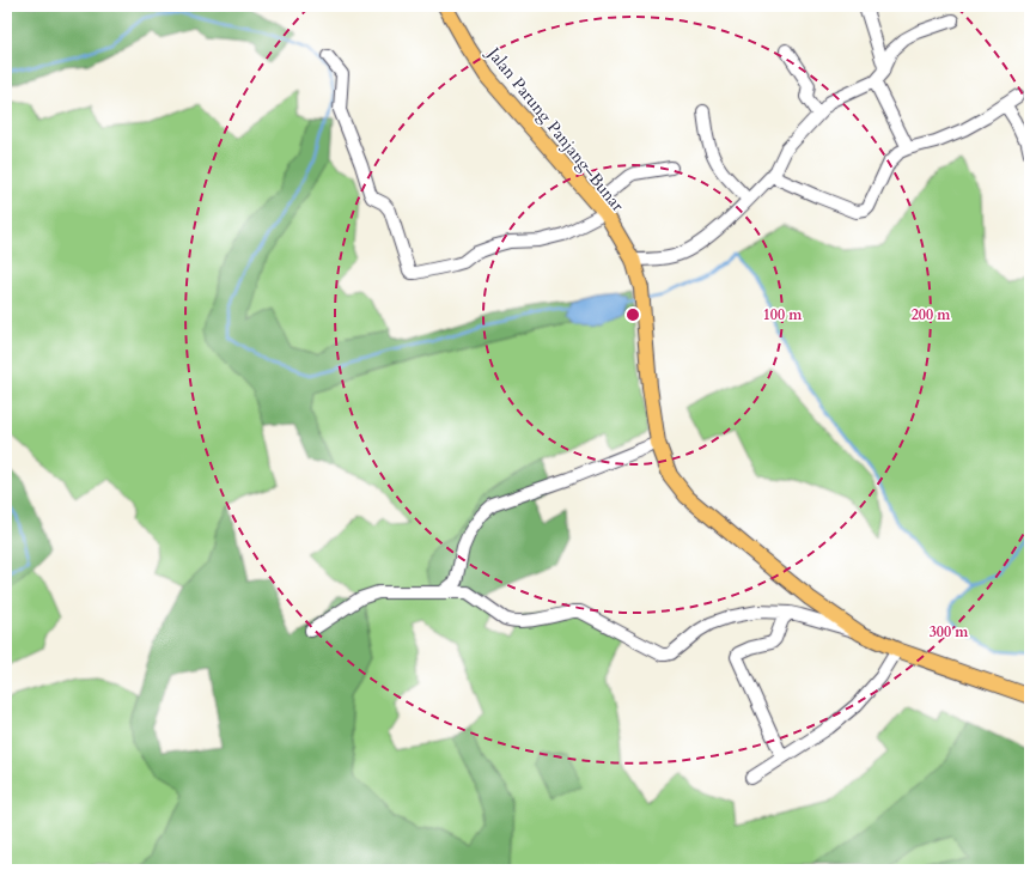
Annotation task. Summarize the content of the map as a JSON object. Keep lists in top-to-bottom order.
{
  "streets": {
    "main road": ["Jalan Parung Panjang–Bunar"]
  },
  "rings": ["100 m", "200 m", "300 m"]
}
